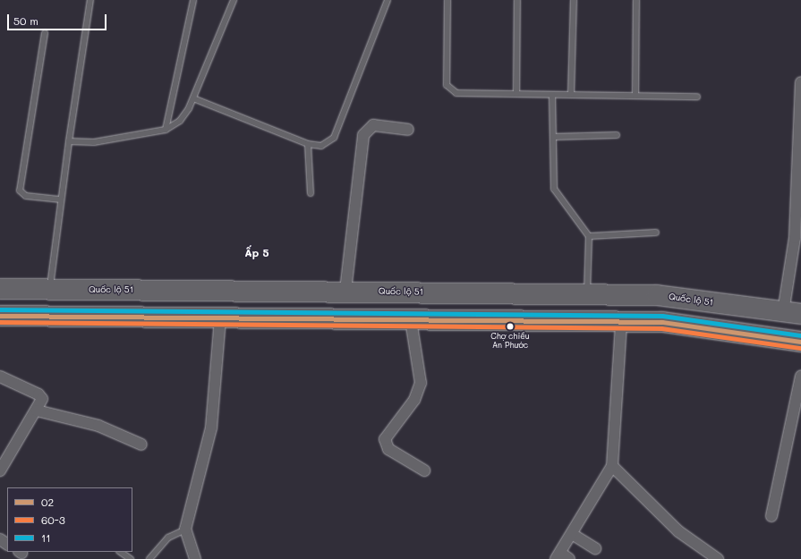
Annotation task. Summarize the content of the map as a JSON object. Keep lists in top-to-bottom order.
{
  "streets": {
    "highway": ["Quốc lộ 51"]
  },
  "districts": ["Ấp 5"],
  "places": ["Chợ chiều An Phước"],
  "lines": ["transit line 11", "transit line 02", "transit line 60-3"],
  "legend": ["02", "60-3", "11"],
  "scale_bar": "50 m"
}
